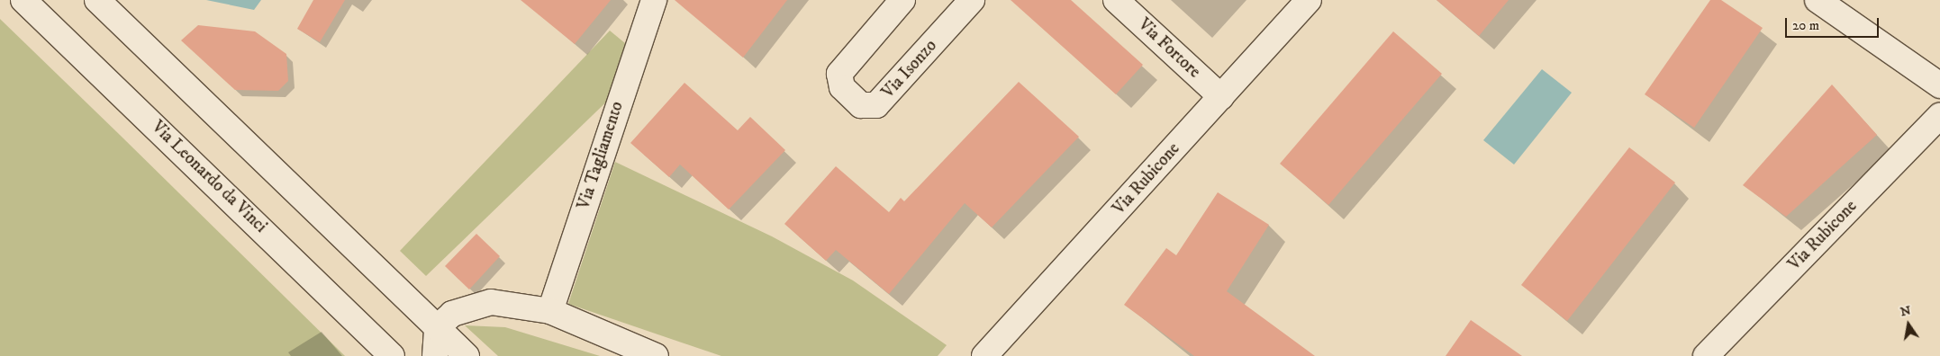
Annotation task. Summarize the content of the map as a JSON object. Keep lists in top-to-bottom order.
{
  "streets": {
    "street": [
      "Via Fortore",
      "Via Isonzo",
      "Via Tagliamento",
      "Via Leonardo da Vinci",
      "Via Rubicone"
    ]
  },
  "crossings": [
    ["Via Fortore", "Via Rubicone"]
  ],
  "scale_bar": "20 m",
  "north": "top"
}
